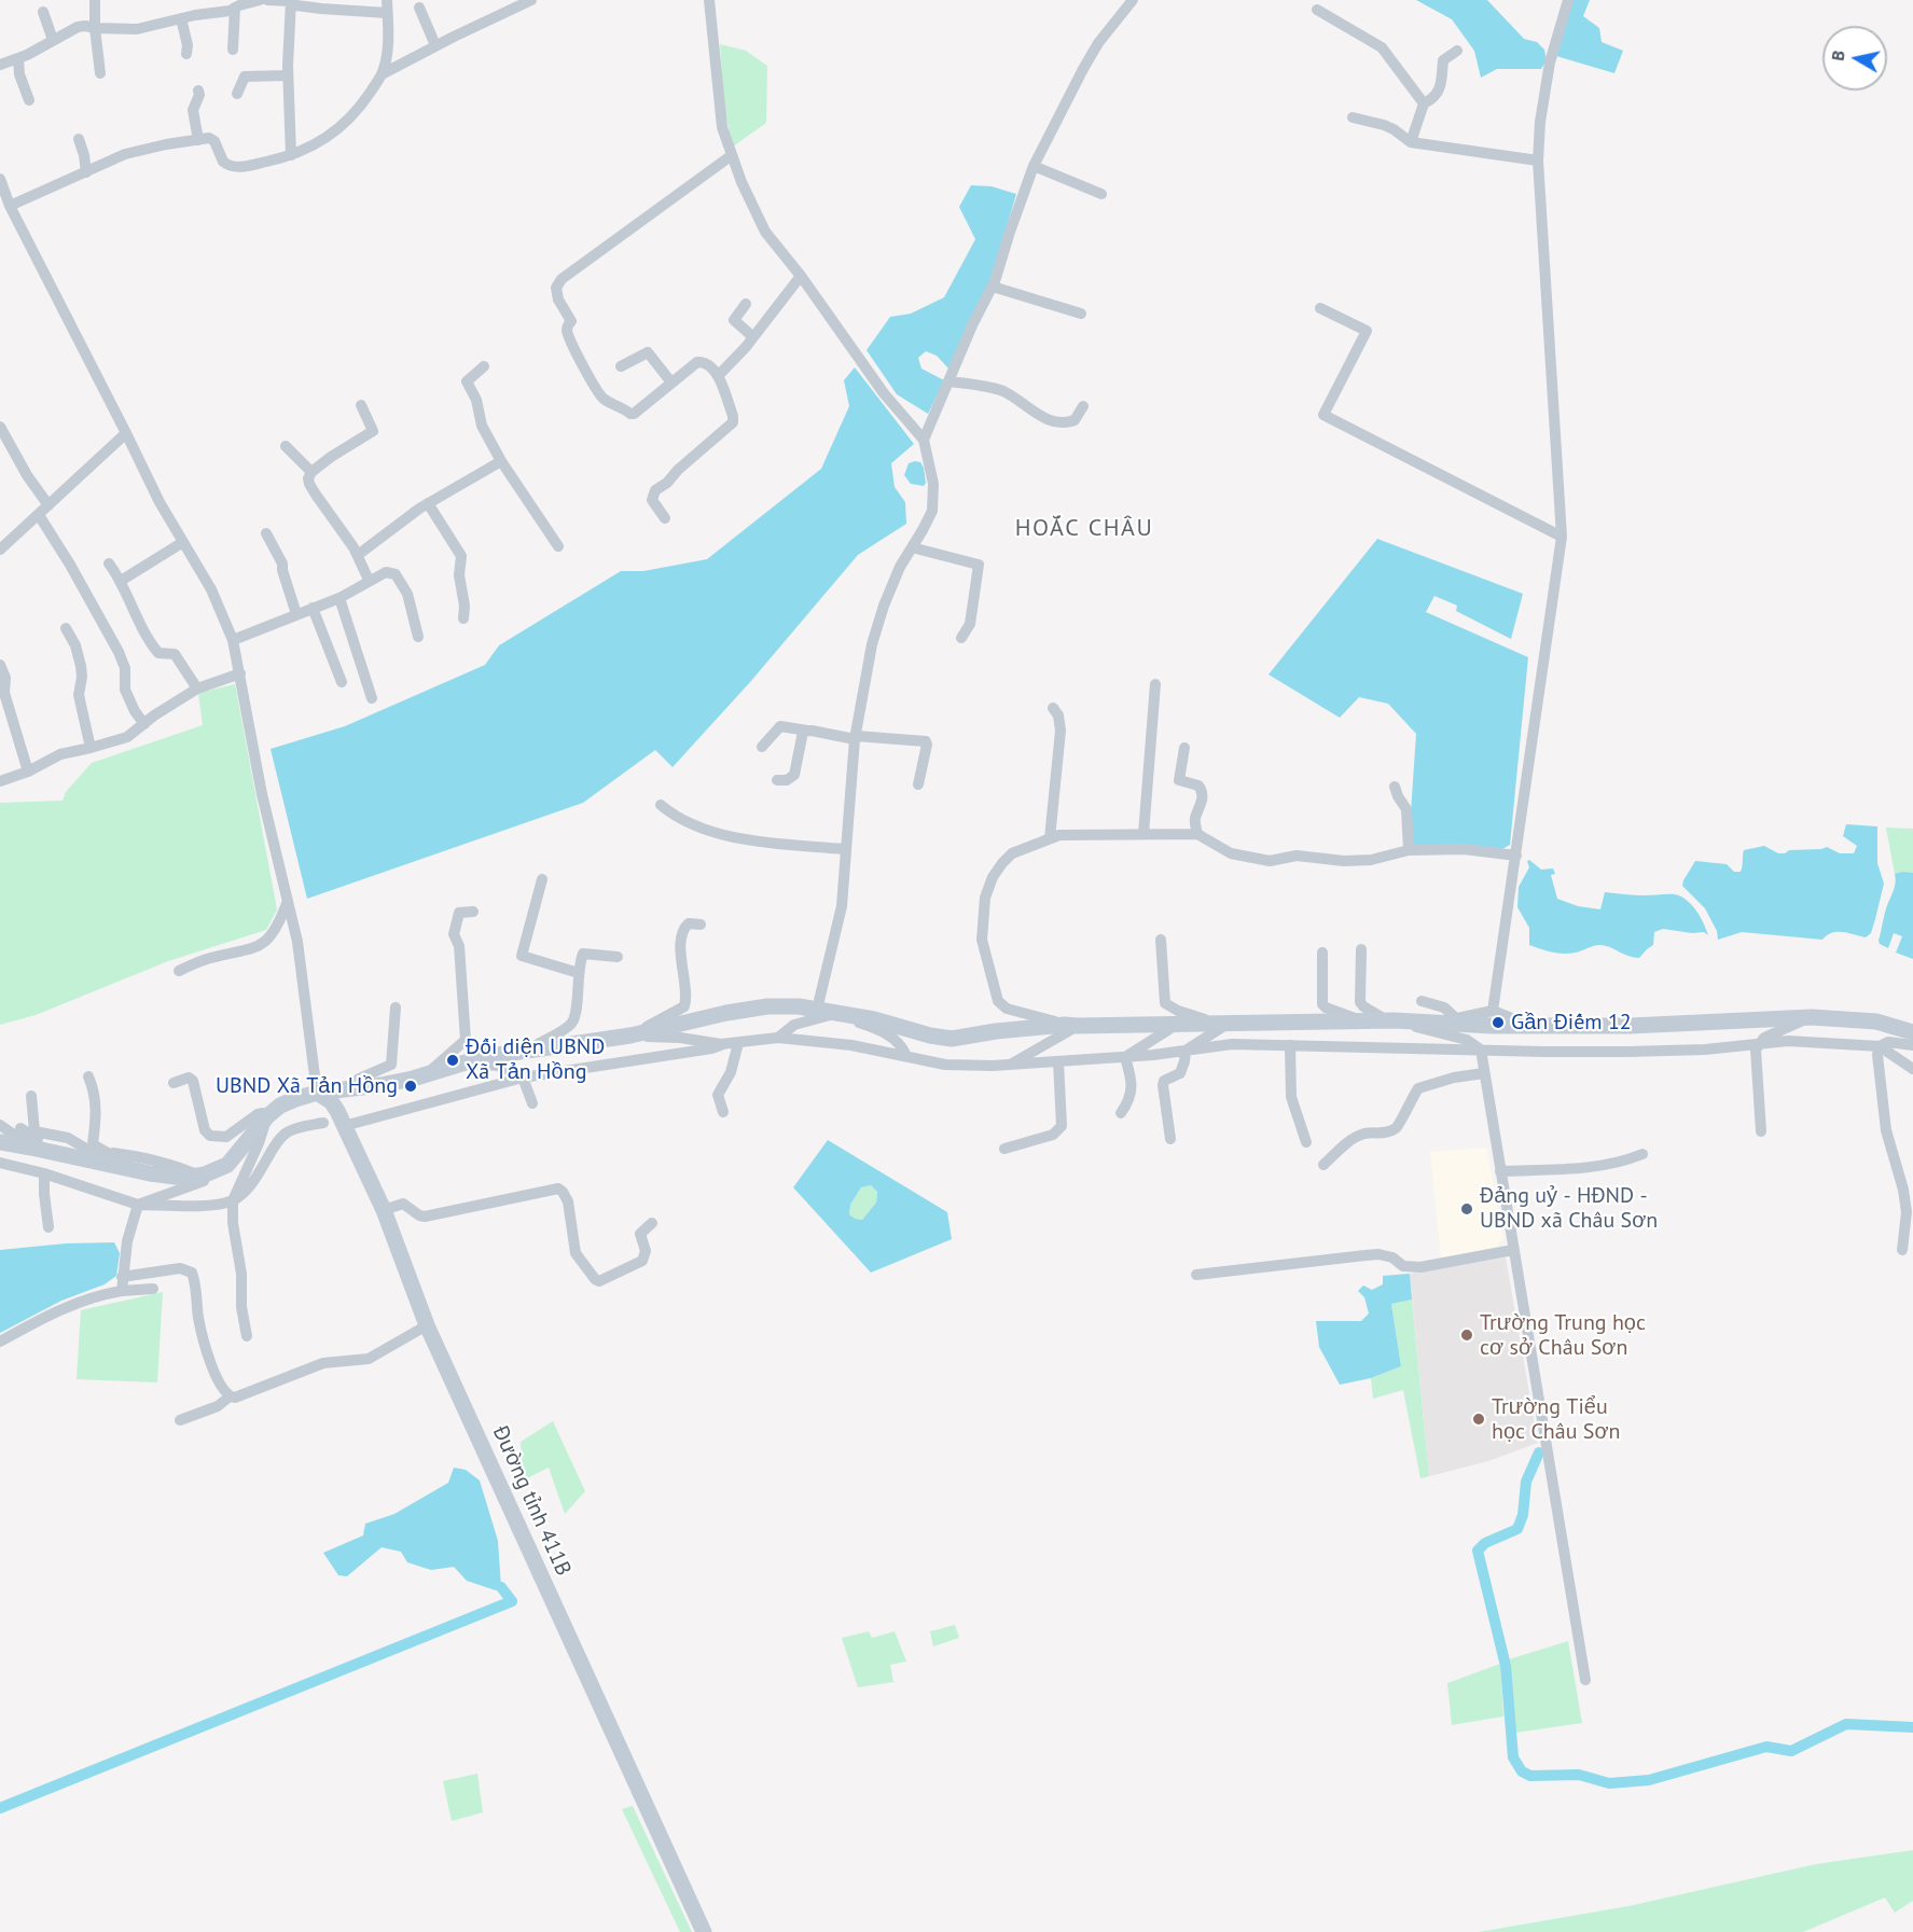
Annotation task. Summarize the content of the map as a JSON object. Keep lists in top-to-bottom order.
{
  "streets": {
    "main road": ["Đường tỉnh 411B"]
  },
  "districts": ["HOẮC CHÂU"],
  "places": [
    "Gần Điếm 12",
    "Đối diện UBND Xã Tản Hồng",
    "UBND Xã Tản Hồng",
    "Đảng uỷ - HĐND - UBND xã Châu Sơn",
    "Trường Trung học cơ sở Châu Sơn",
    "Trường Tiểu học Châu Sơn"
  ],
  "north": "left"
}
